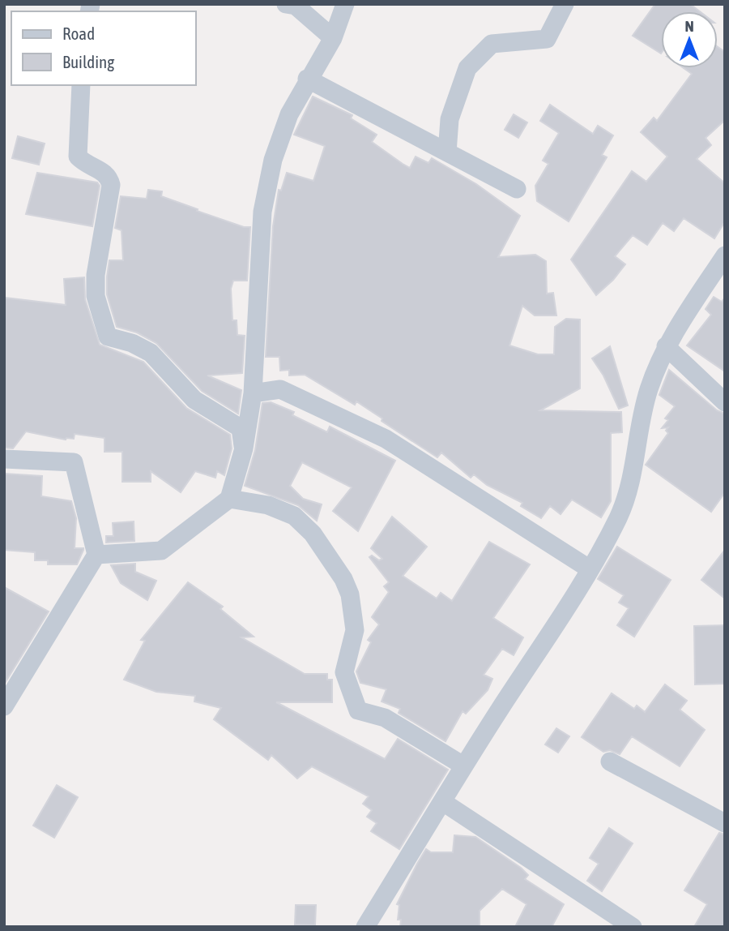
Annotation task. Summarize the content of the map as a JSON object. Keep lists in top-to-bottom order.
{
  "legend": ["Road", "Building"],
  "north": "top"
}
